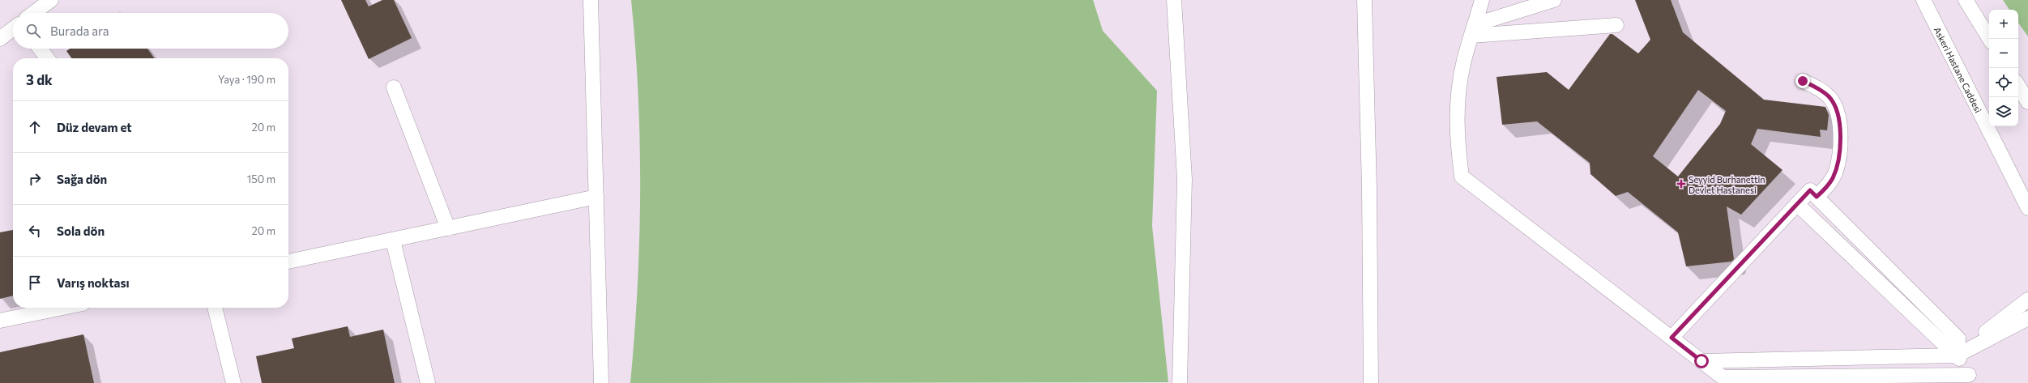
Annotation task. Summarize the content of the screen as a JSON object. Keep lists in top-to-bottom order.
{
  "streets": {
    "street": ["Askeri Hastane Caddesi"]
  },
  "places": {
    "health": ["Seyyid Burhanettin Devlet Hastanesi"]
  },
  "page": {
    "map_buttons": ["+", "−"],
    "search": "Burada ara",
    "heading": ["3 dk", "Yaya · 190 m"],
    "list": [
      ["Düz devam et", "20 m"],
      ["Sağa dön", "150 m"],
      ["Sola dön", "20 m"],
      "Varış noktası"
    ]
  }
}
